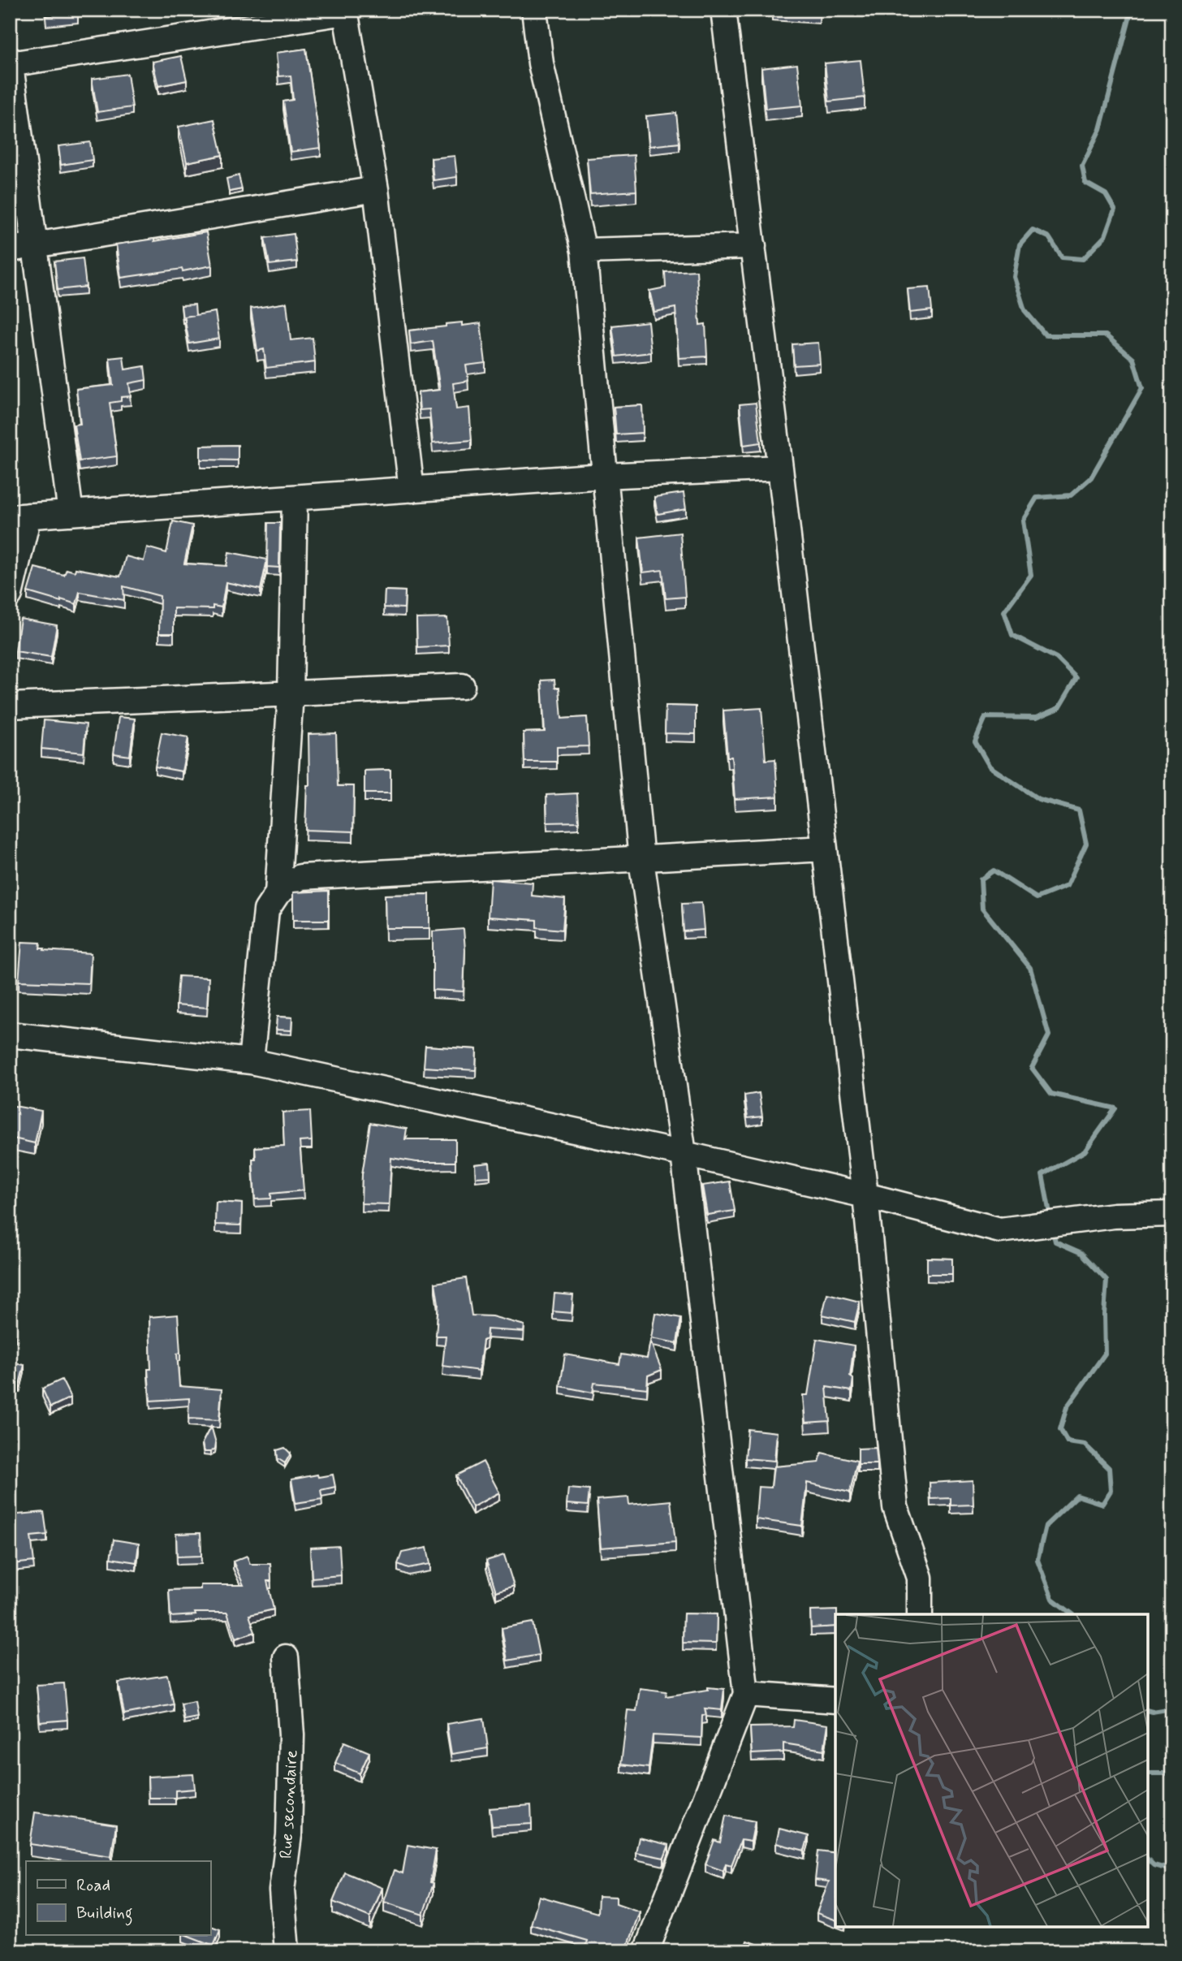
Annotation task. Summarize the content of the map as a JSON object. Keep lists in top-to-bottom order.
{
  "streets": {
    "street": ["Rue secondaire"]
  },
  "legend": ["Road", "Building"]
}
